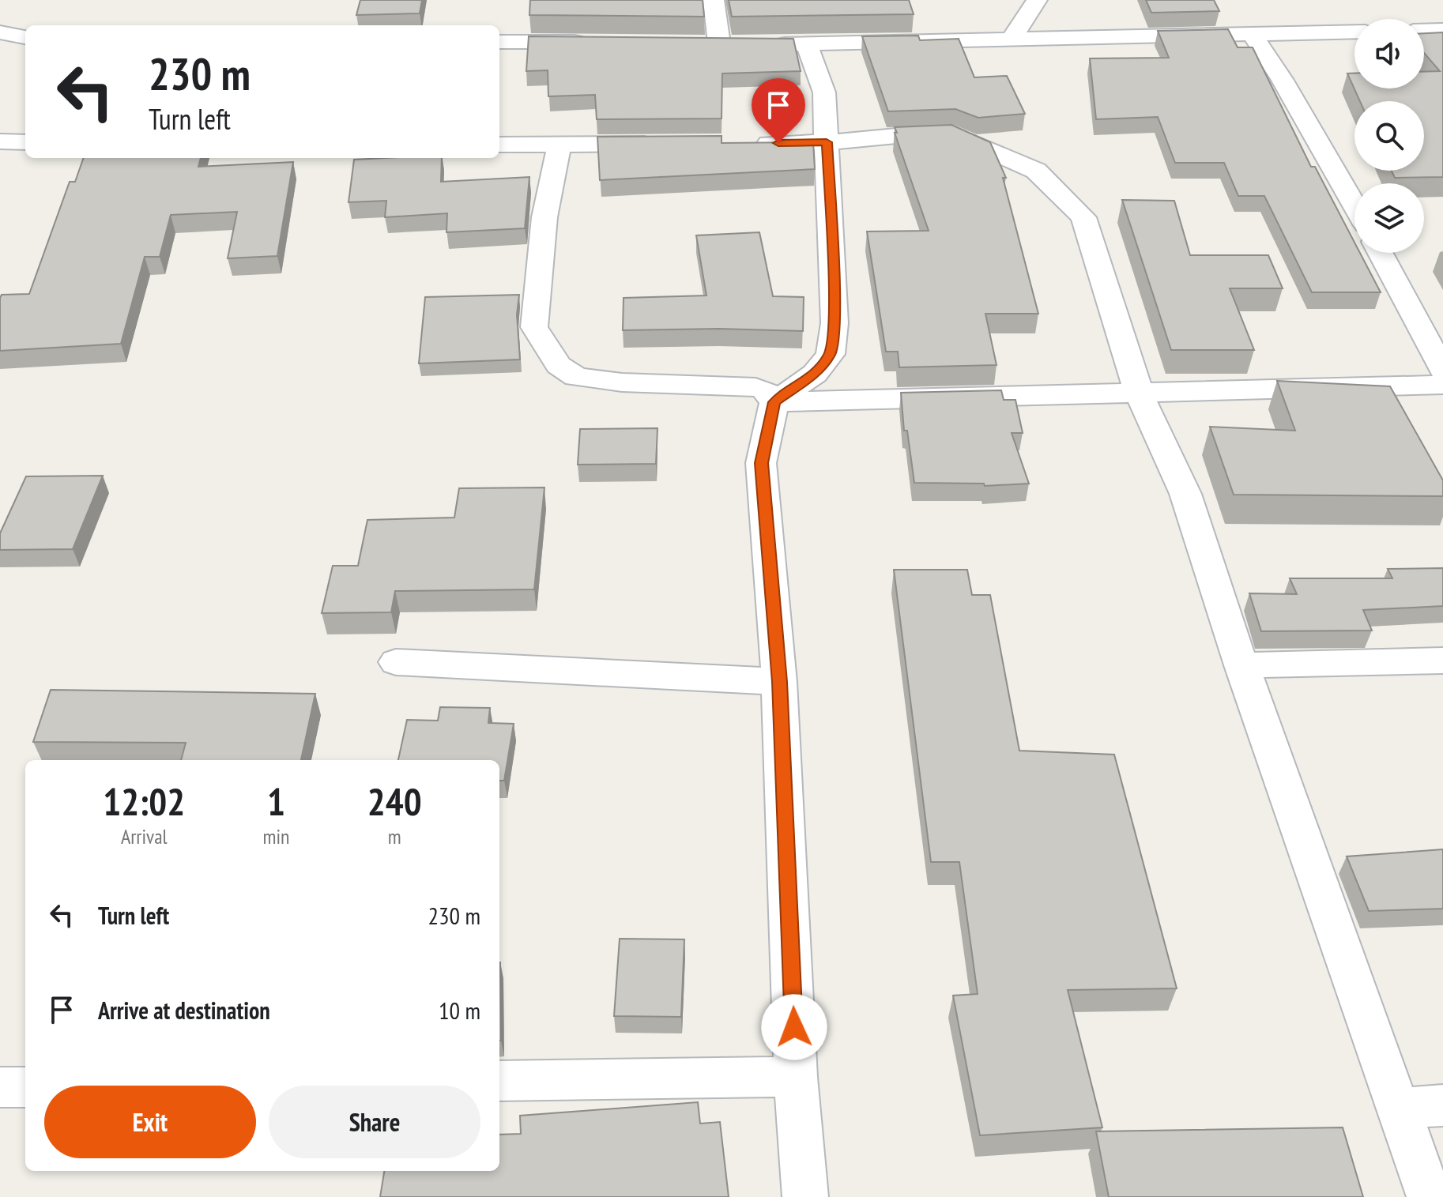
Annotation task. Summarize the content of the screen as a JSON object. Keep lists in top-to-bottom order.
{
  "page": {
    "turn": ["230 m", "Turn left"],
    "eta": [
      "12:02",
      "Arrival",
      "1",
      "min",
      "240",
      "m"
    ],
    "list": [
      {
        "name": "Turn left",
        "value": "230 m"
      },
      {
        "name": "Arrive at destination",
        "value": "10 m"
      }
    ],
    "buttons": ["Exit", "Share"]
  }
}
